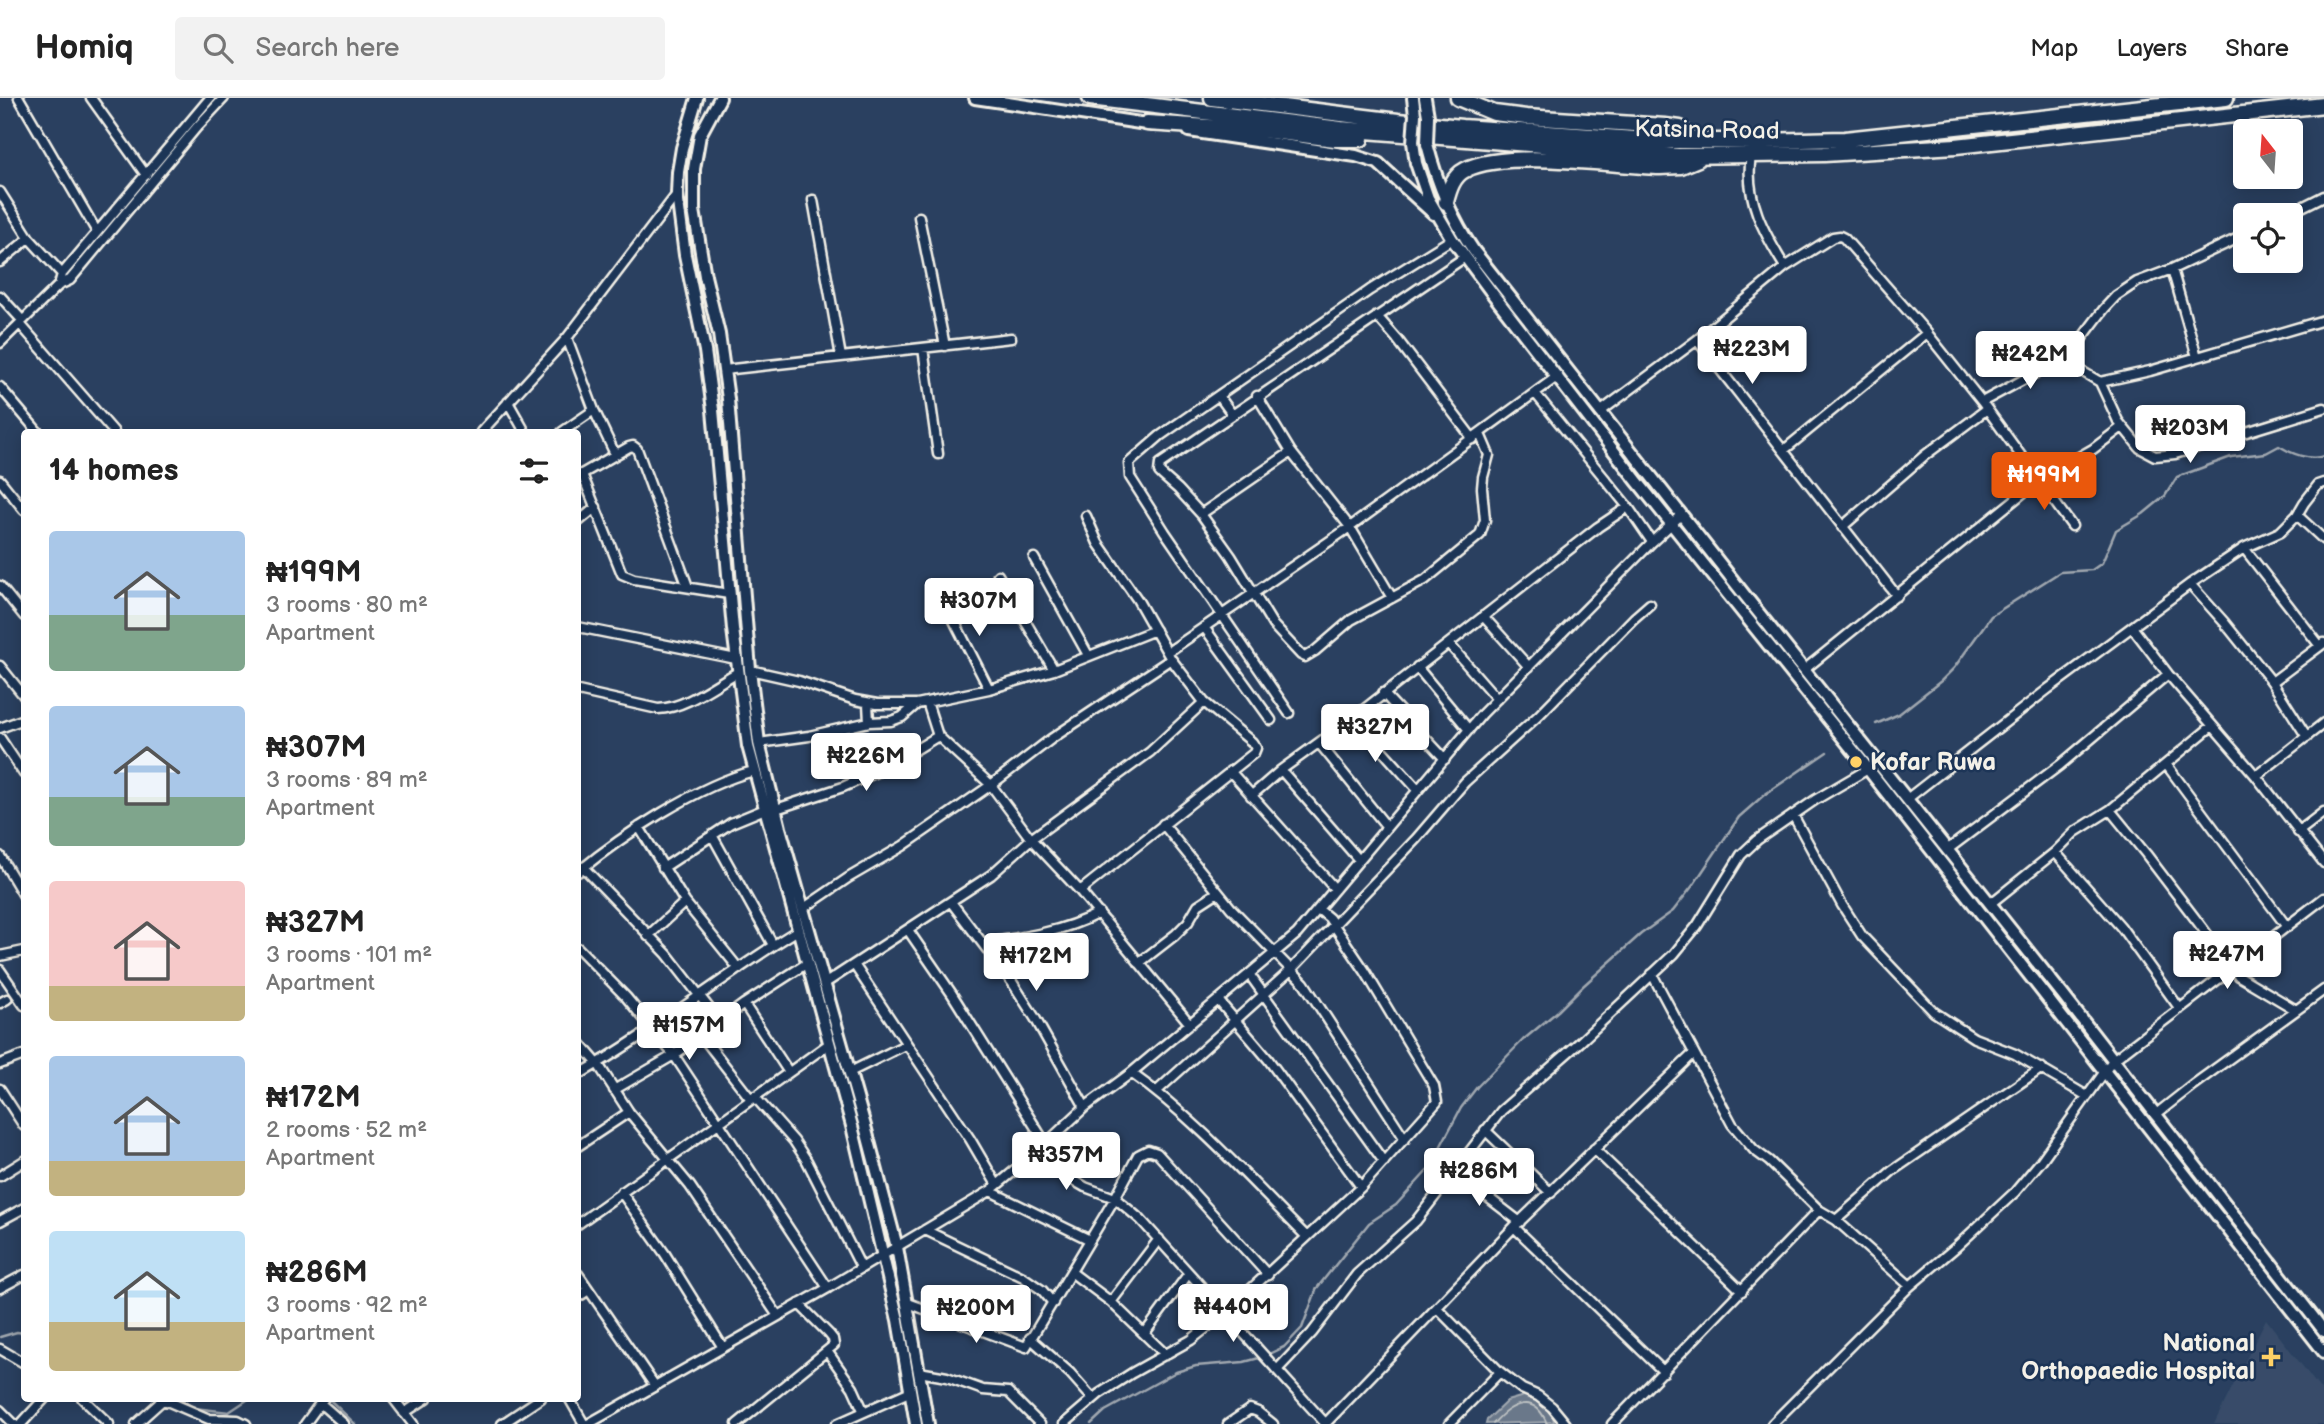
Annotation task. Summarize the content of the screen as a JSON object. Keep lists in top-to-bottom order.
{
  "streets": {
    "highway": ["Katsina Road"]
  },
  "places": {
    "other": ["Kofar Ruwa"],
    "health": ["National Orthopaedic Hospital"]
  },
  "north": "top",
  "page": {
    "header": "Homiq",
    "search": "Search here",
    "nav": ["Map", "Layers", "Share"],
    "price": [
      "₦223M",
      "₦242M",
      "₦203M",
      "₦199M",
      "₦307M",
      "₦327M",
      "₦226M",
      "₦247M",
      "₦172M",
      "₦157M",
      "₦357M",
      "₦286M",
      "₦440M",
      "₦200M"
    ],
    "heading": "14 homes",
    "list": [
      {
        "name": "₦199M",
        "note": "3 rooms · 80 m² · Apartment"
      },
      {
        "name": "₦307M",
        "note": "3 rooms · 89 m² · Apartment"
      },
      {
        "name": "₦327M",
        "note": "3 rooms · 101 m² · Apartment"
      },
      {
        "name": "₦172M",
        "note": "2 rooms · 52 m² · Apartment"
      },
      {
        "name": "₦286M",
        "note": "3 rooms · 92 m² · Apartment"
      }
    ]
  }
}
